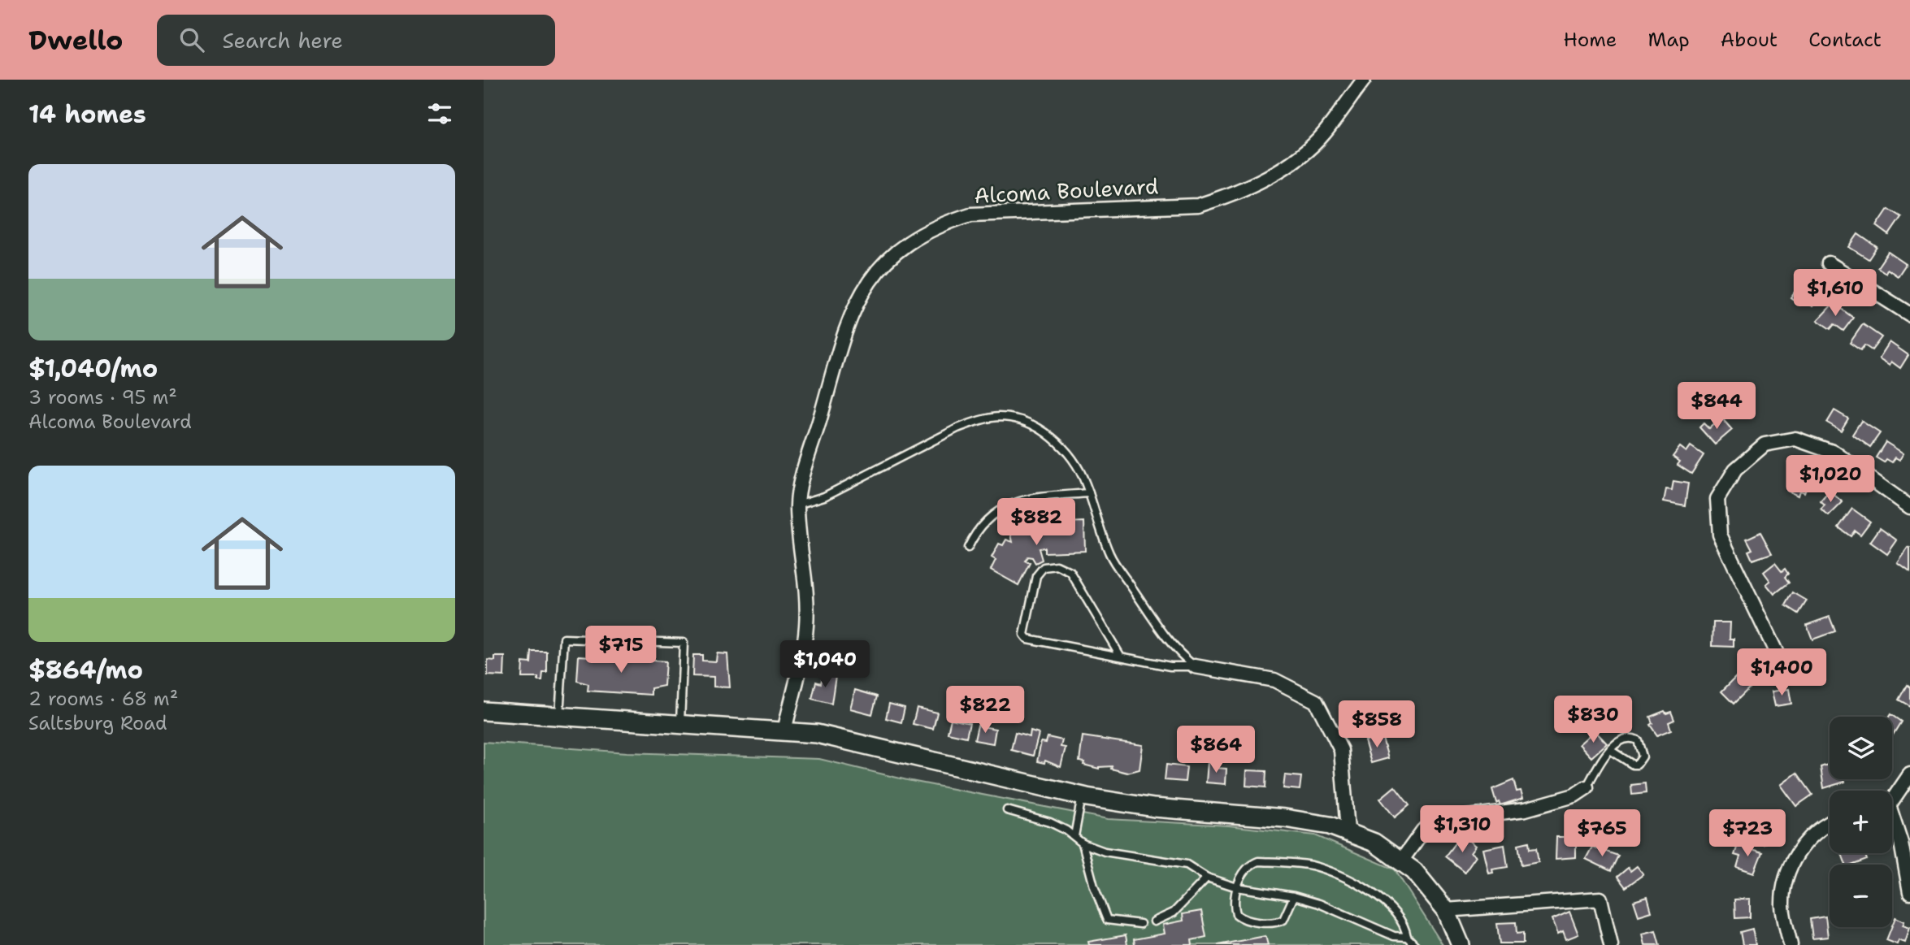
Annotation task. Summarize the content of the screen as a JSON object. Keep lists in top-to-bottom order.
{
  "streets": {
    "street": ["Alcoma Boulevard"]
  },
  "page": {
    "header": "Dwello",
    "search": "Search here",
    "nav": [
      "Home",
      "Map",
      "About",
      "Contact"
    ],
    "heading": "14 homes",
    "list": [
      {
        "name": "$1,040/mo",
        "note": "3 rooms · 95 m² · Alcoma Boulevard"
      },
      {
        "name": "$864/mo",
        "note": "2 rooms · 68 m² · Saltsburg Road"
      }
    ],
    "price": [
      "$1,610",
      "$844",
      "$1,020",
      "$882",
      "$715",
      "$1,040",
      "$1,400",
      "$822",
      "$830",
      "$858",
      "$864",
      "$1,310",
      "$765",
      "$723"
    ],
    "map_buttons": ["+", "−"]
  }
}
